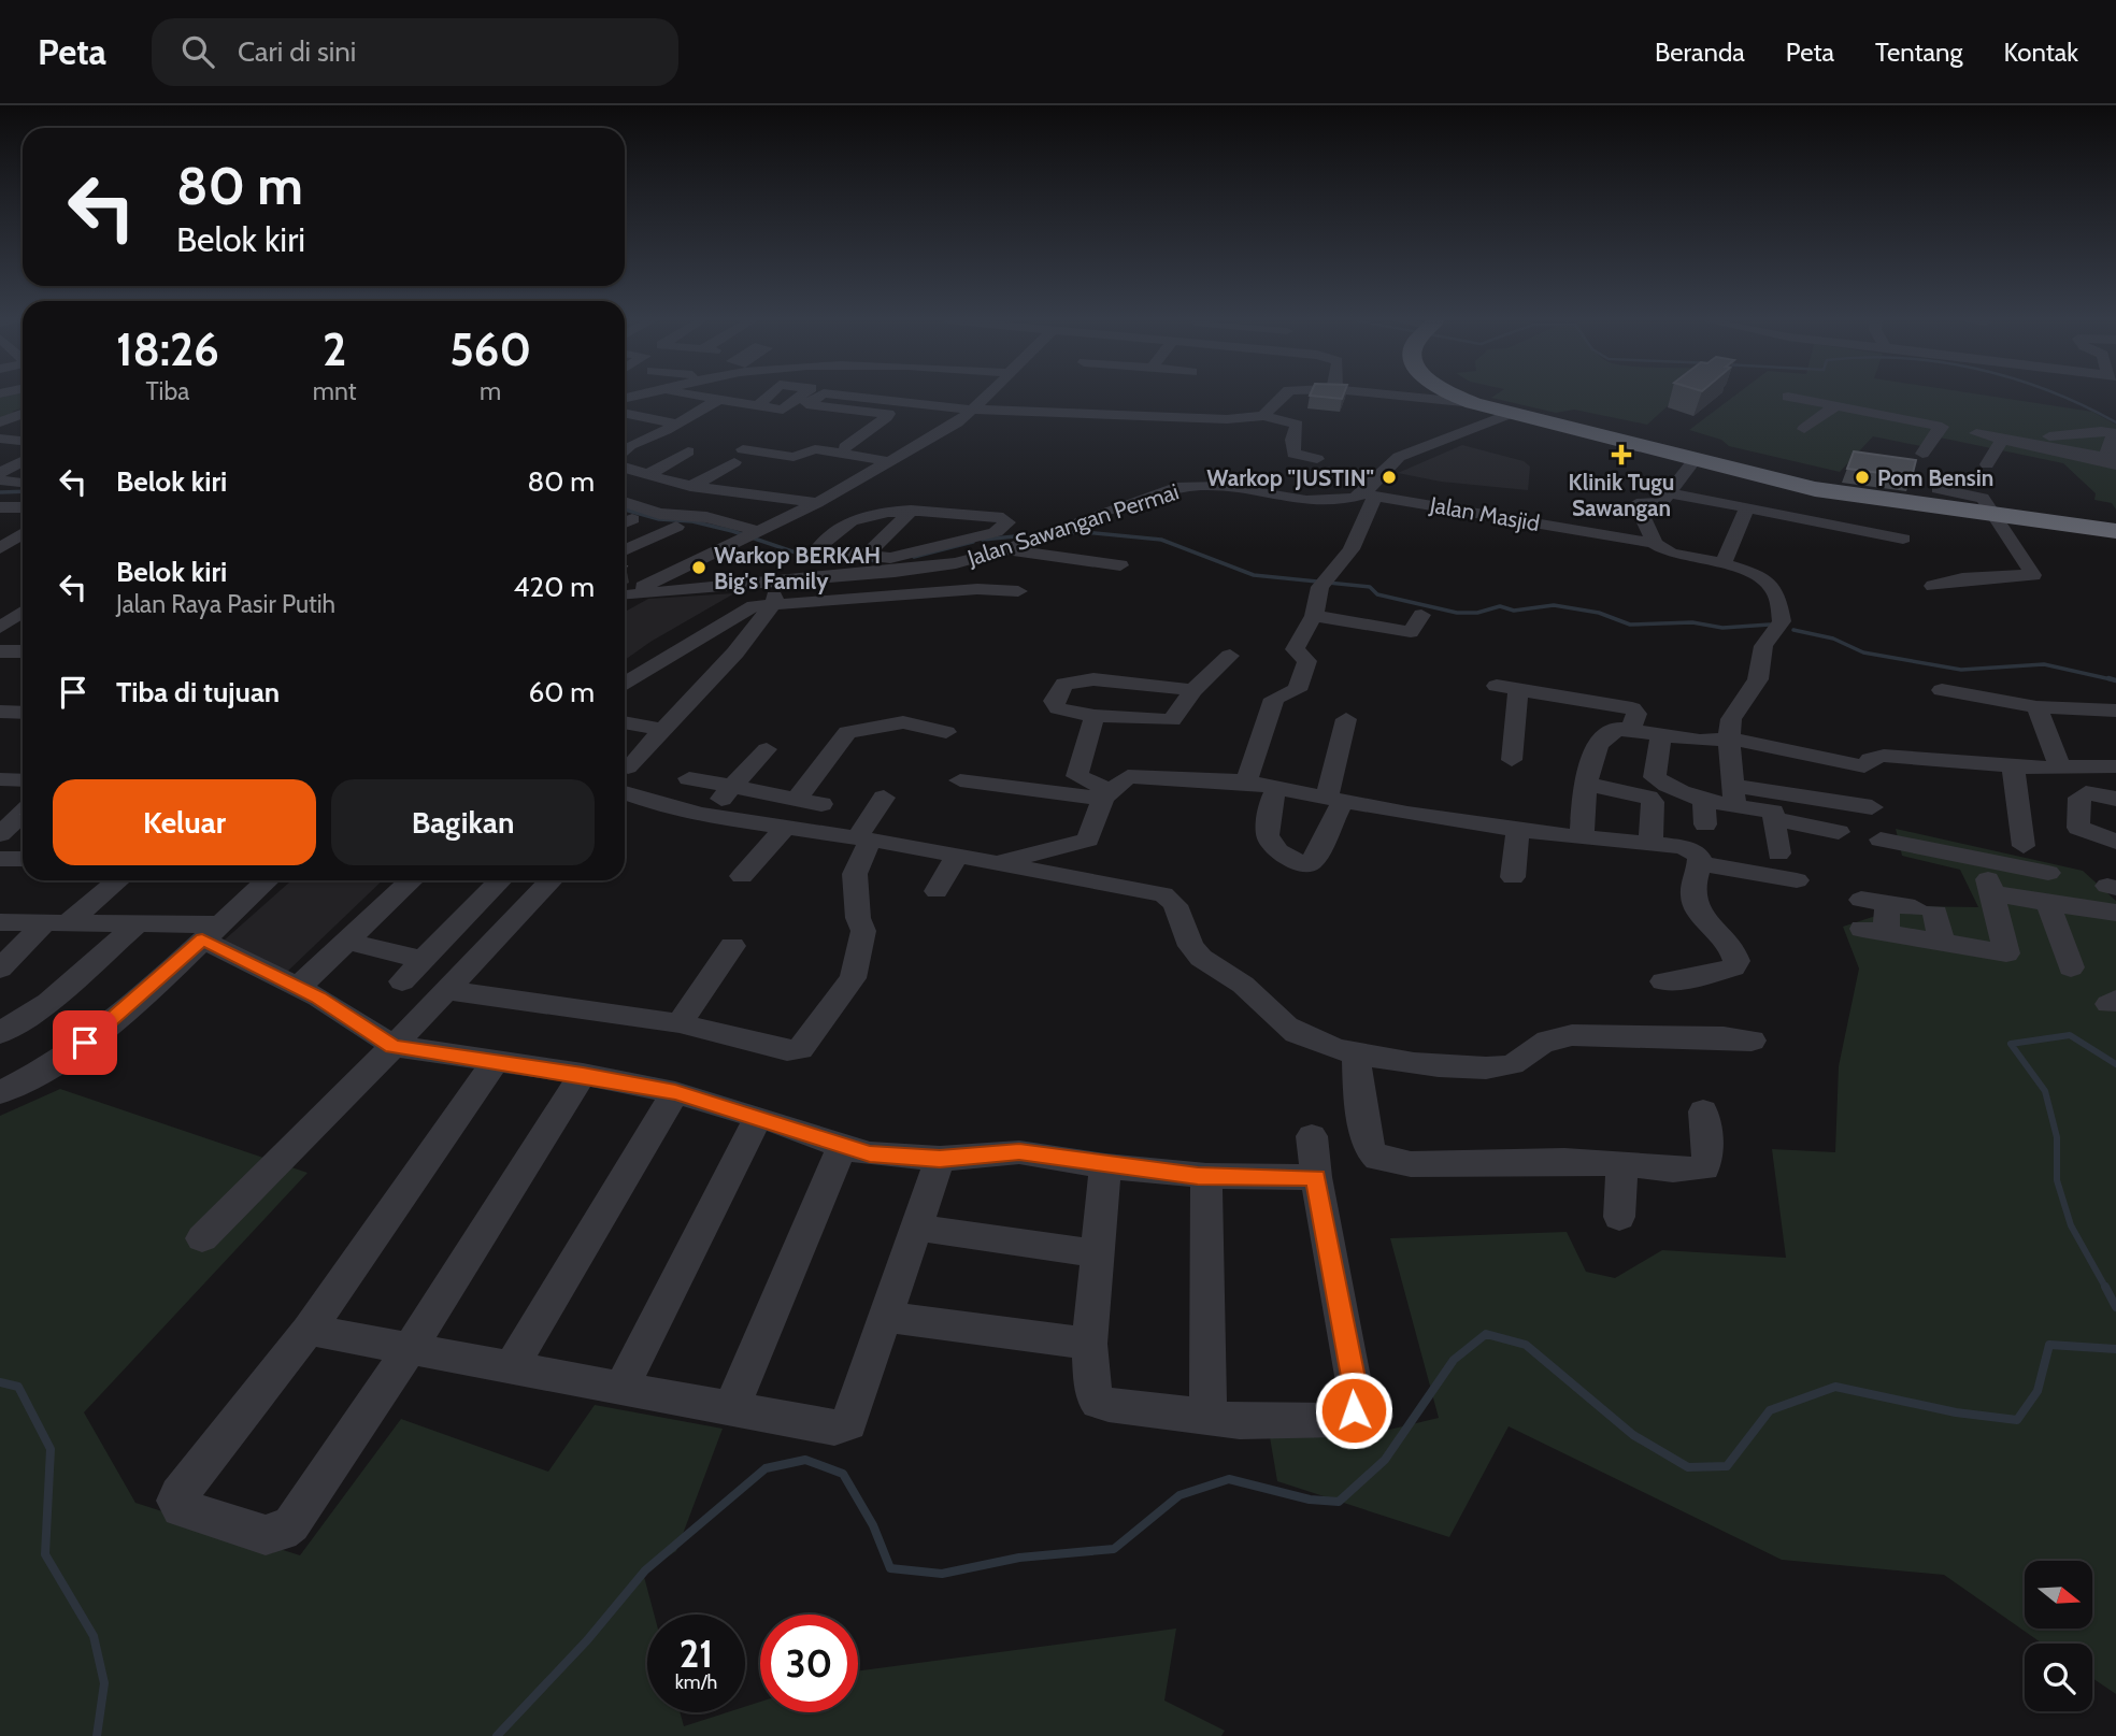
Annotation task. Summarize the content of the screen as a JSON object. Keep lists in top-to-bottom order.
{
  "streets": {
    "street": ["Jalan Masjid", "Jalan Sawangan Permai"]
  },
  "crossings": [
    ["Jalan Masjid", "Jalan Sawangan Permai"]
  ],
  "places": {
    "health": ["Klinik Tugu Sawangan"],
    "other": ["Warkop \"JUSTIN\"", "Pom Bensin", "Warkop BERKAH Big's Family"]
  },
  "north": "right",
  "page": {
    "header": "Peta",
    "search": "Cari di sini",
    "nav": [
      "Beranda",
      "Peta",
      "Tentang",
      "Kontak"
    ],
    "turn": ["80 m", "Belok kiri"],
    "eta": [
      "18:26",
      "Tiba",
      "2",
      "mnt",
      "560",
      "m"
    ],
    "list": [
      {
        "name": "Belok kiri",
        "value": "80 m"
      },
      {
        "name": "Belok kiri",
        "note": "Jalan Raya Pasir Putih",
        "value": "420 m"
      },
      {
        "name": "Tiba di tujuan",
        "value": "60 m"
      }
    ],
    "buttons": ["Keluar", "Bagikan"],
    "speed": "21 km/h",
    "limit": "30"
  }
}
